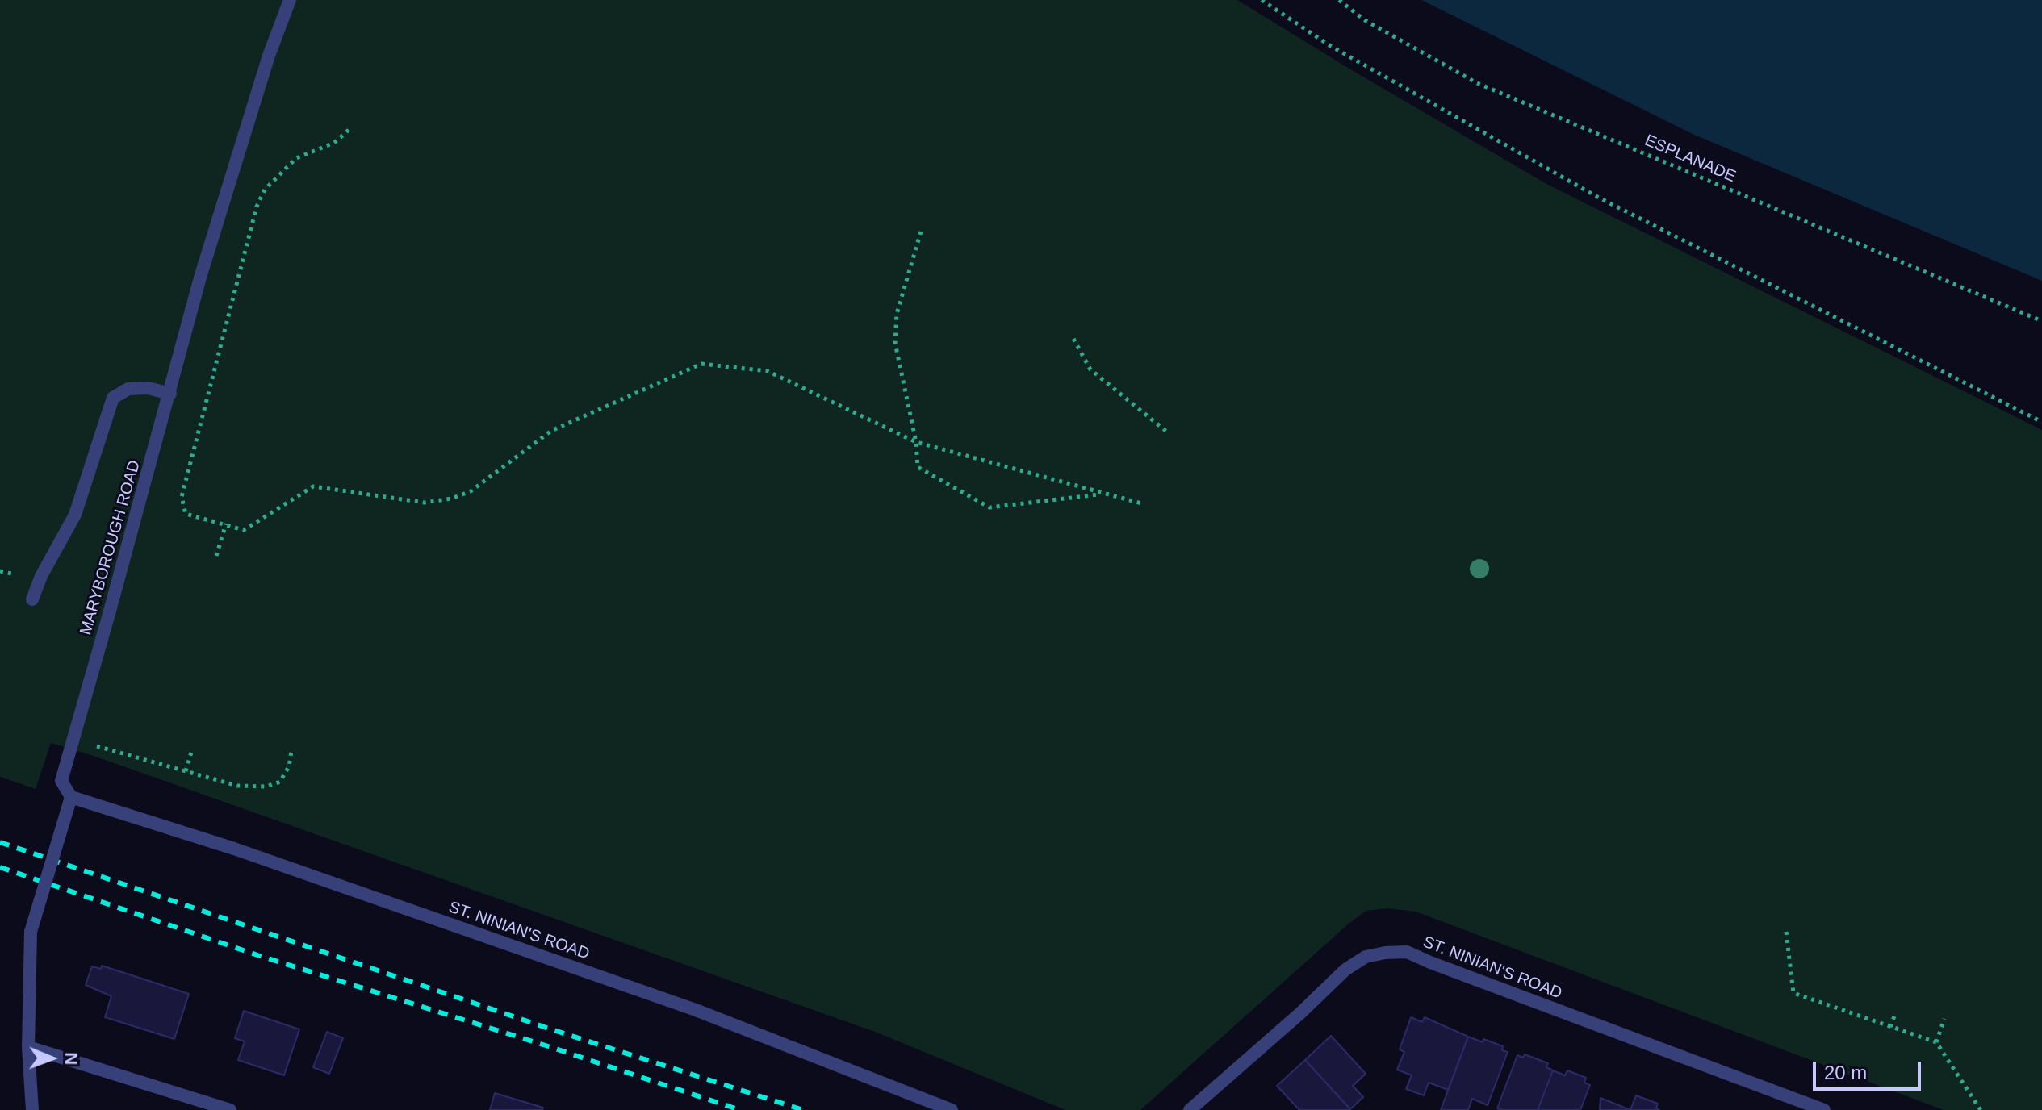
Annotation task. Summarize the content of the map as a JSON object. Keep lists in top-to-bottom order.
{
  "streets": {
    "street": ["MARYBOROUGH ROAD", "ST. NINIAN'S ROAD"],
    "path": ["ESPLANADE"]
  },
  "crossings": [
    ["MARYBOROUGH ROAD", "ST. NINIAN'S ROAD"]
  ],
  "scale_bar": "20 m",
  "north": "right"
}
